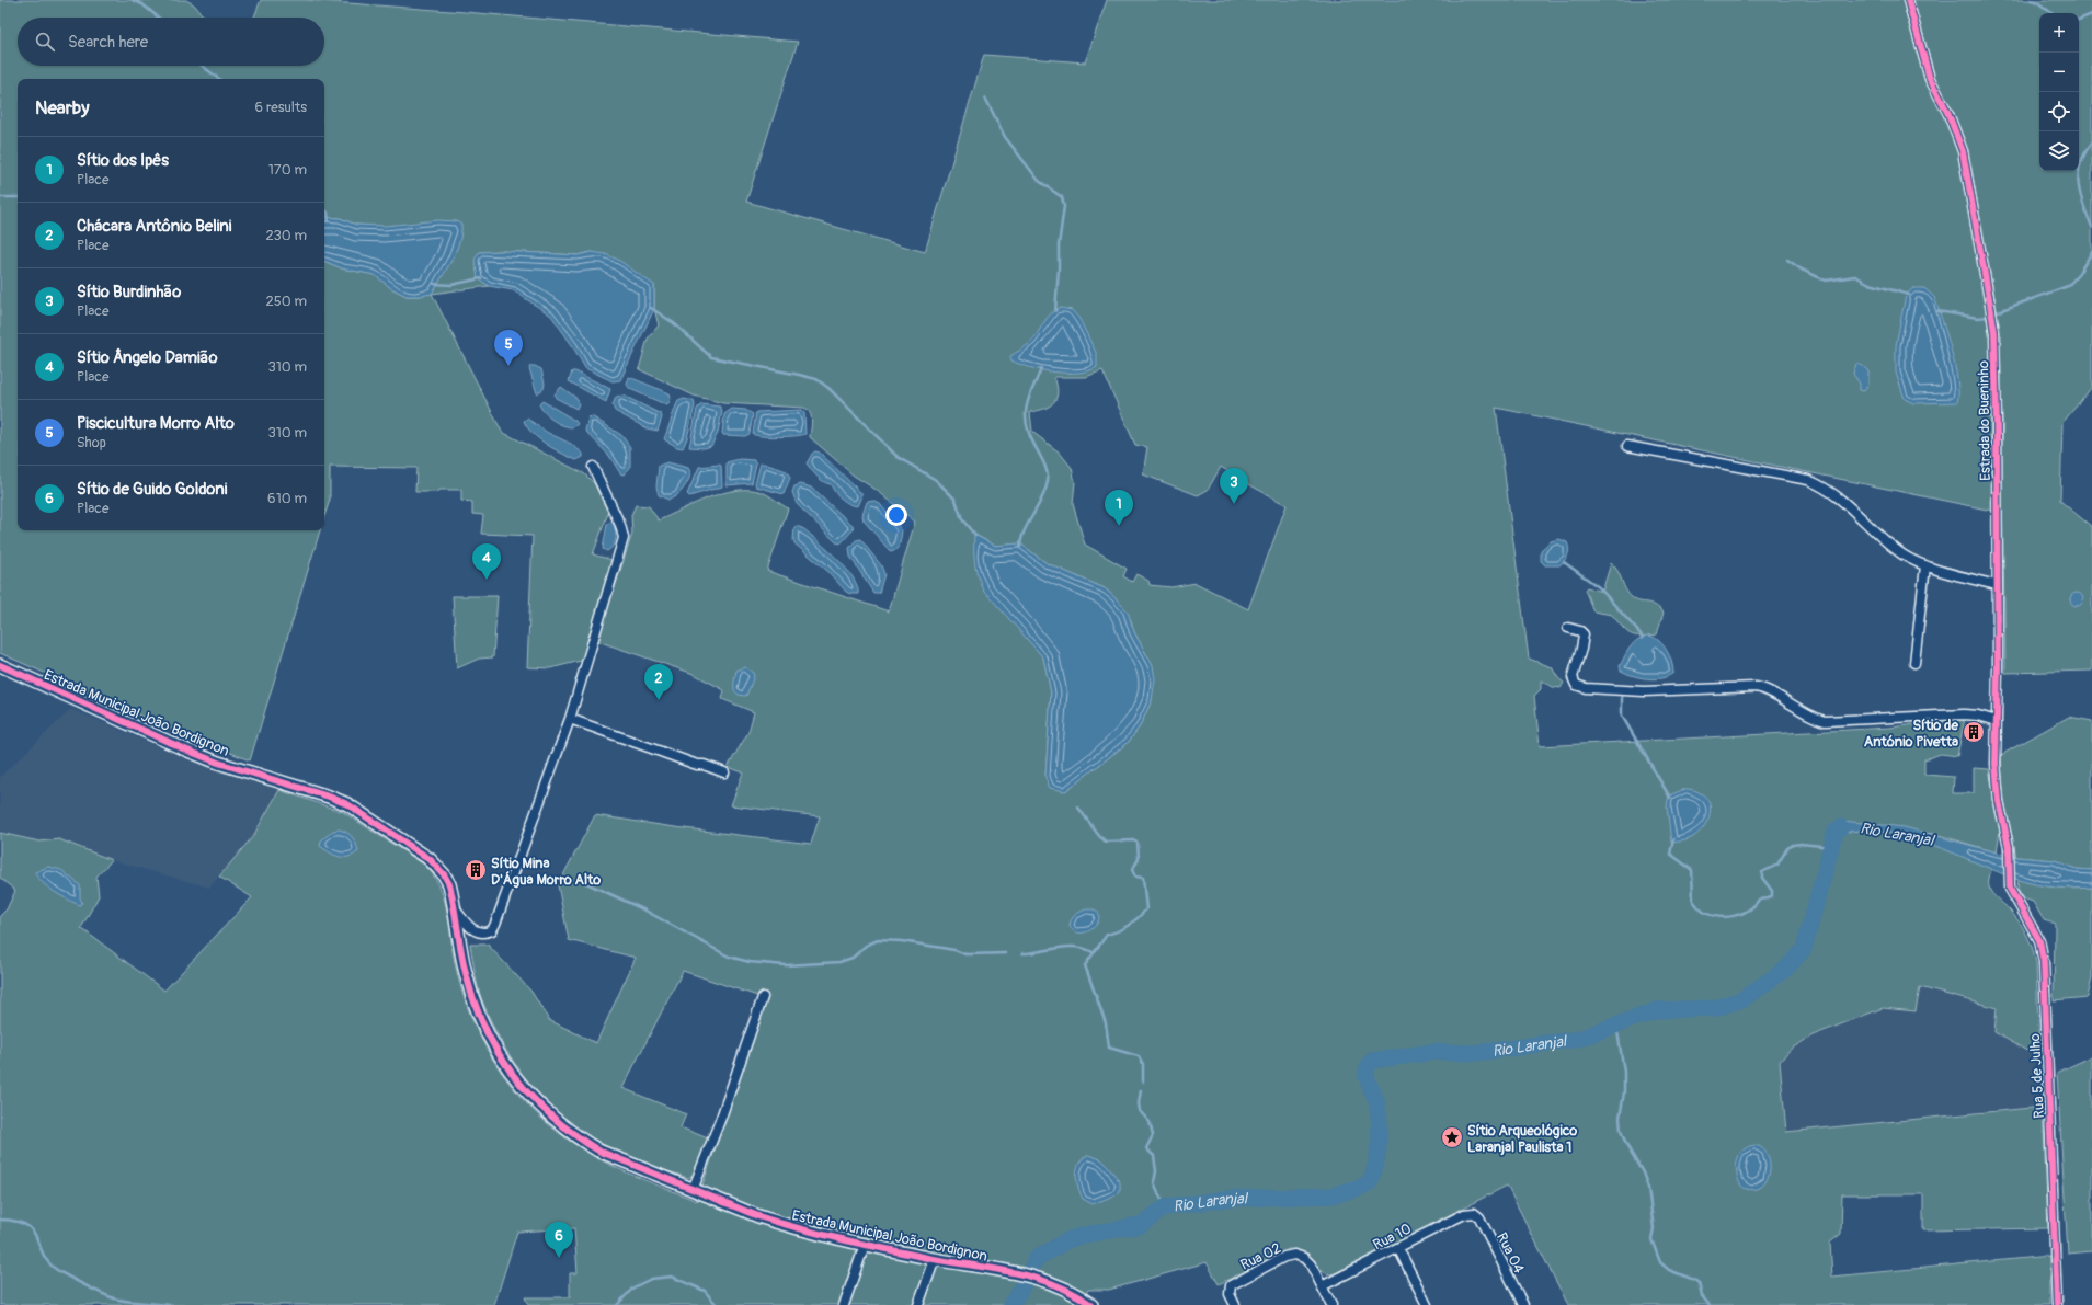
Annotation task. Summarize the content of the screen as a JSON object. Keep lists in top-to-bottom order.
{
  "streets": {
    "main road": ["Estrada Municipal João Bordignon"],
    "street": [
      "Estrada do Bueninho",
      "Rua 5 de Julho",
      "Rua 10",
      "Rua 04",
      "Rua 02"
    ]
  },
  "crossings": [
    ["Estrada do Bueninho", "Rua 5 de Julho"],
    ["Rua 10", "Rua 04"],
    ["Rua 10", "Rua 02"]
  ],
  "water": ["Rio Laranjal"],
  "places": {
    "building": ["Sítio de António Pivetta", "Sítio Mina D'Água Morro Alto"],
    "place": ["Sítio Arqueológico Laranjal Paulista 1"]
  },
  "page": {
    "map_buttons": ["+", "−"],
    "search": "Search here",
    "heading": ["Nearby", "6 results"],
    "list": [
      {
        "mark": "1",
        "name": "Sítio dos Ipês",
        "note": "Place",
        "value": "170 m"
      },
      {
        "mark": "2",
        "name": "Chácara Antônio Belini",
        "note": "Place",
        "value": "230 m"
      },
      {
        "mark": "3",
        "name": "Sítio Burdinhão",
        "note": "Place",
        "value": "250 m"
      },
      {
        "mark": "4",
        "name": "Sítio Ângelo Damião",
        "note": "Place",
        "value": "310 m"
      },
      {
        "mark": "5",
        "name": "Piscicultura Morro Alto",
        "note": "Shop",
        "value": "310 m"
      },
      {
        "mark": "6",
        "name": "Sítio de Guido Goldoni",
        "note": "Place",
        "value": "610 m"
      }
    ],
    "pins": [
      "5",
      "3",
      "1",
      "4",
      "2",
      "6"
    ]
  }
}
